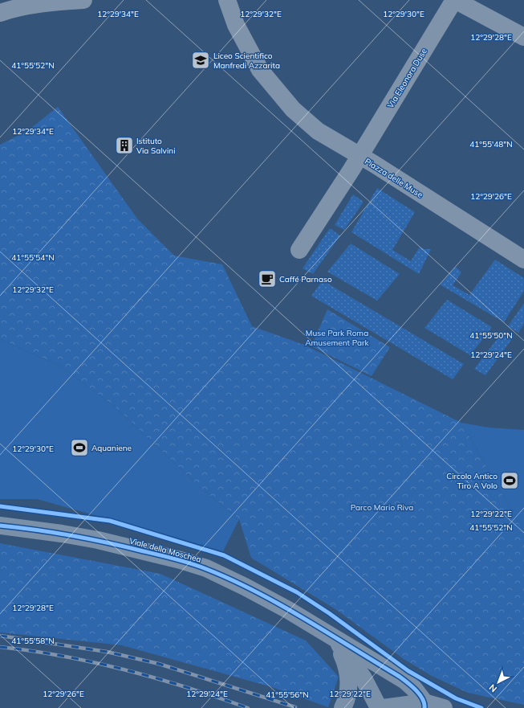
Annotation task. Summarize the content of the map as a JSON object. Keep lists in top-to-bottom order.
{
  "streets": {
    "street": ["Via Eleonora Duse", "Piazza delle Muse", "Viale della Moschea"]
  },
  "crossings": [
    ["Via Eleonora Duse", "Piazza delle Muse"]
  ],
  "parks": ["Muse Park Roma Amusement Park", "Parco Mario Riva"],
  "places": {
    "school or university": ["Liceo Scientifico Manfredi Azzarita"],
    "building": ["Istituto Via Salvini"],
    "cafe": ["Caffé Parnaso"],
    "sports": ["Aquaniene", "Circolo Antico Tiro A Volo"]
  },
  "north": "bottom left",
  "coordinates": [
    "12°29'34\"E",
    "12°29'32\"E",
    "12°29'30\"E",
    "12°29'28\"E",
    "41°55'52\"N",
    "41°55'48\"N",
    "12°29'26\"E",
    "41°55'54\"N",
    "41°55'50\"N",
    "12°29'24\"E",
    "12°29'22\"E",
    "41°55'58\"N",
    "41°55'56\"N"
  ]
}
